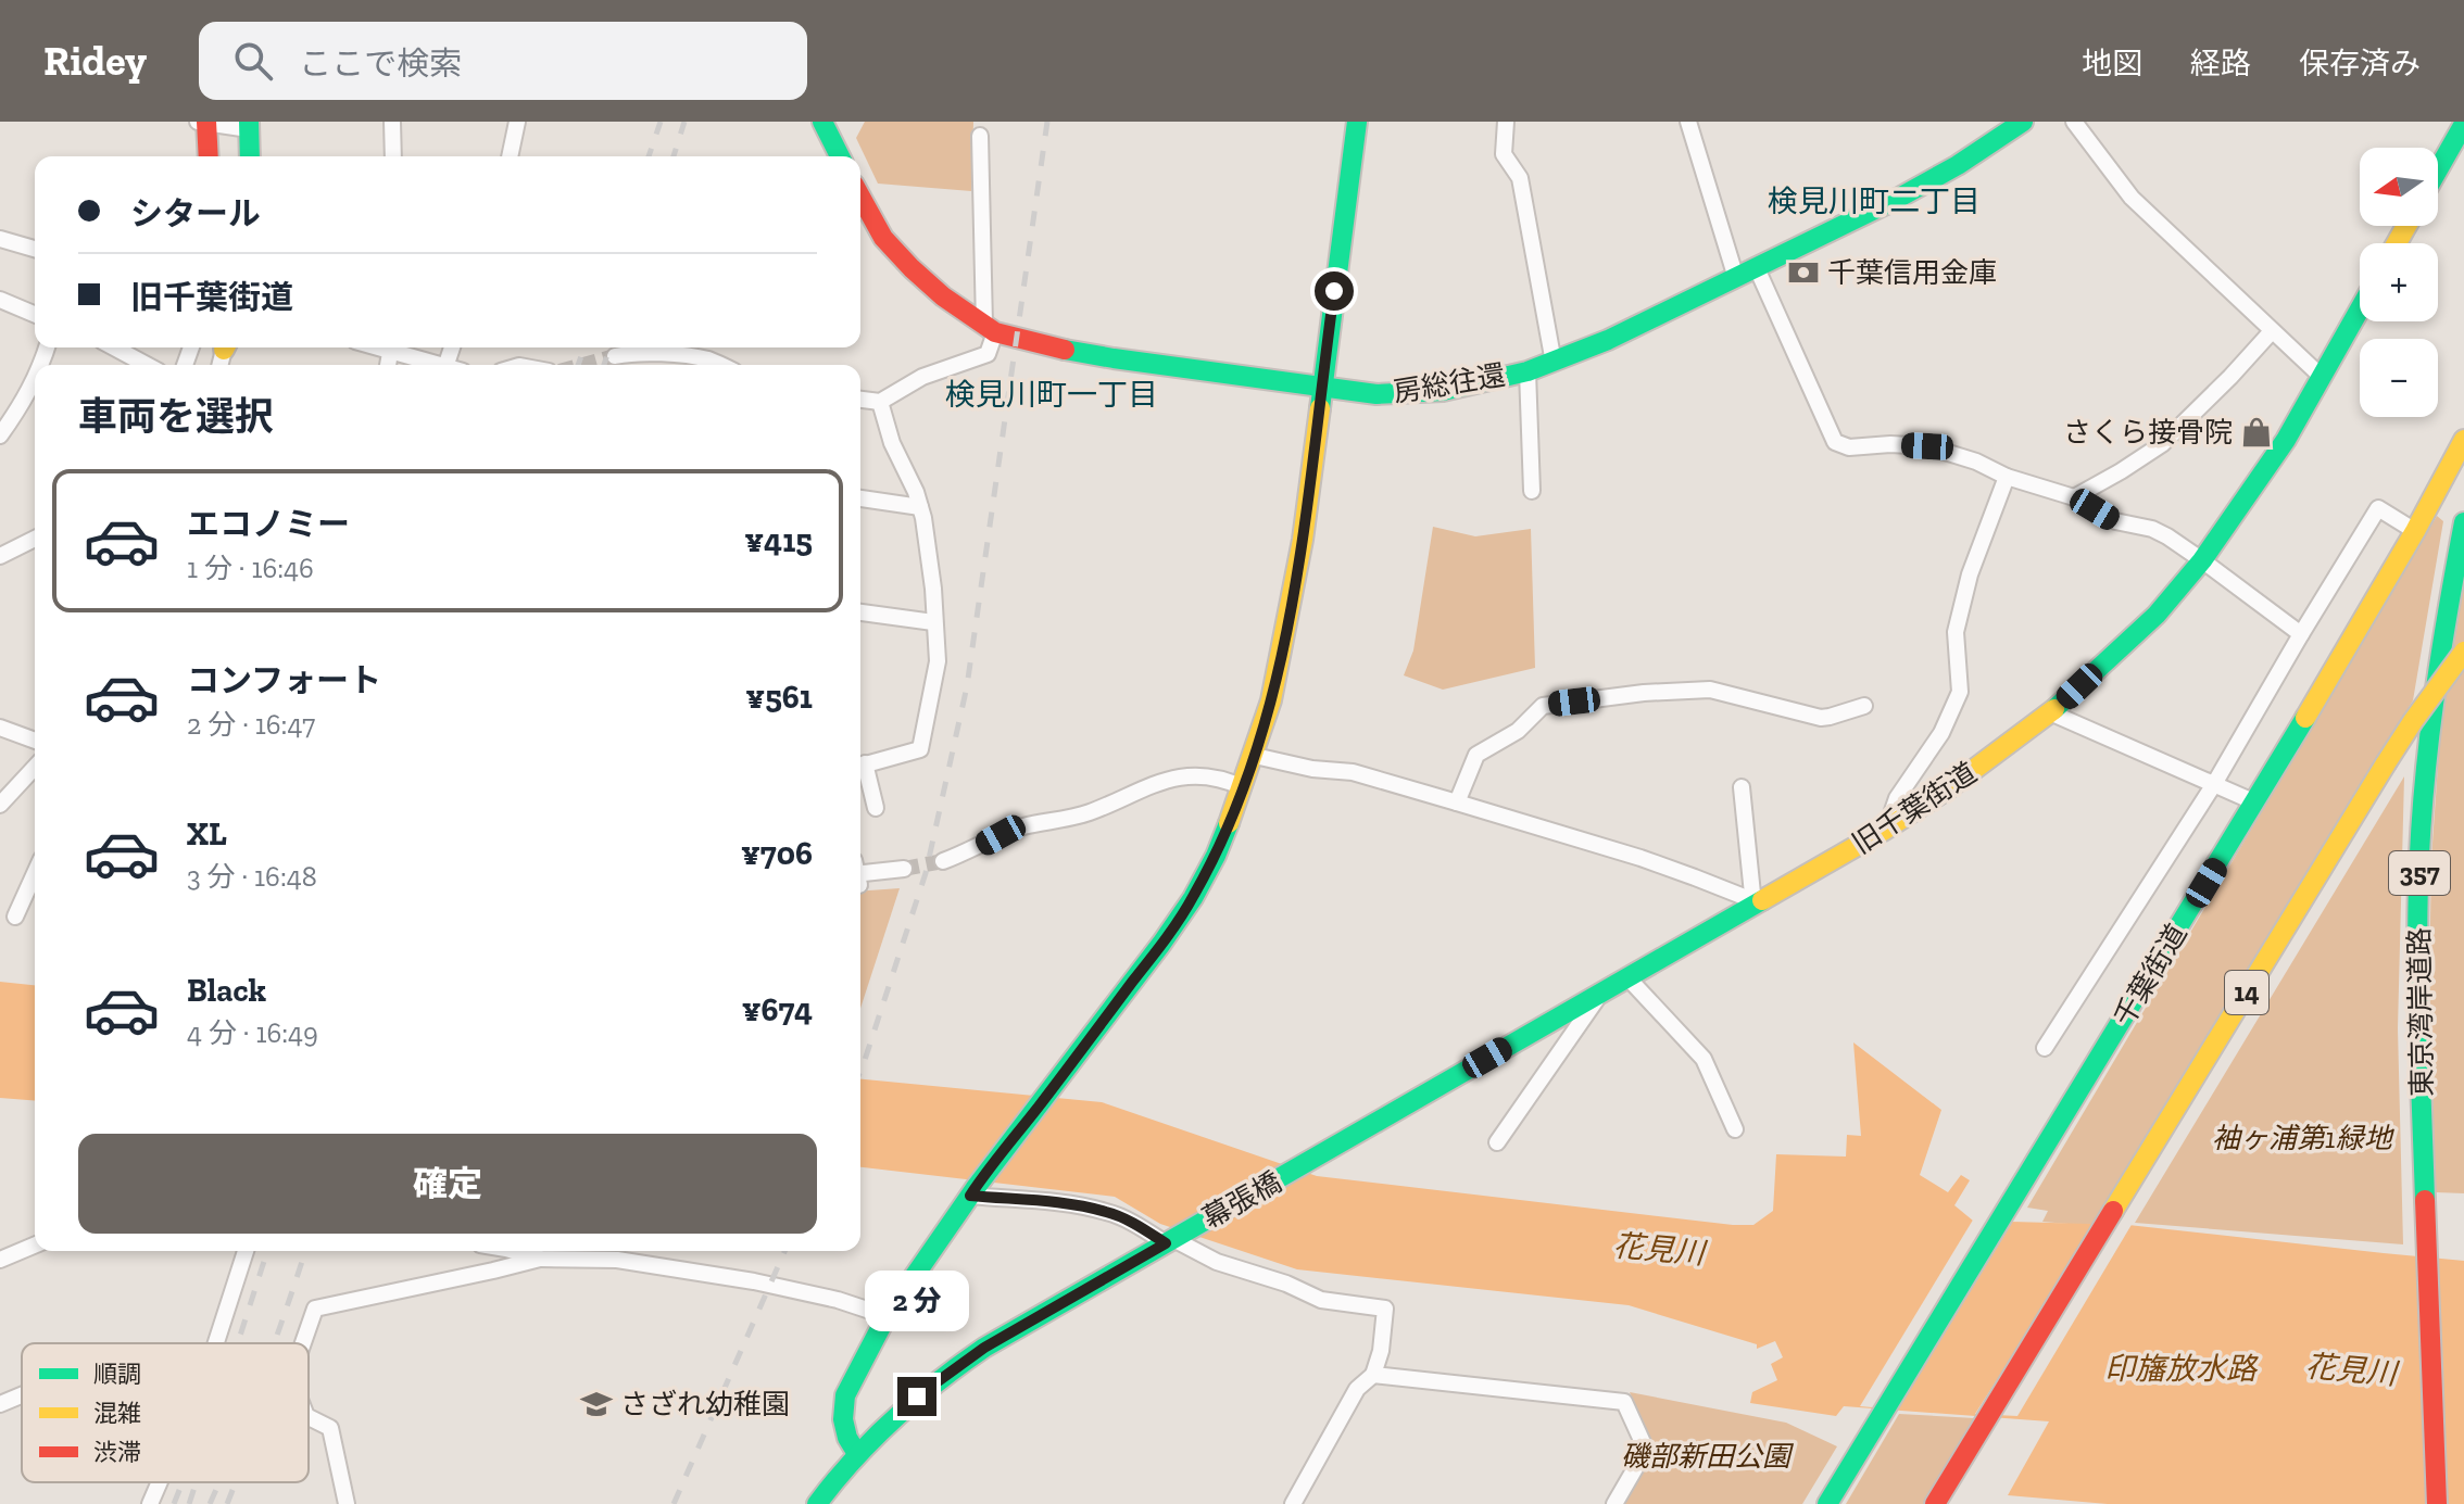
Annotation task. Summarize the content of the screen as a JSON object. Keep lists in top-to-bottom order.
{
  "streets": {
    "main road": [
      "房総往還",
      "旧千葉街道",
      "357",
      "千葉街道",
      "14",
      "東京湾岸道路",
      "幕張橋"
    ]
  },
  "crossings": [
    ["旧千葉街道", "幕張橋"]
  ],
  "districts": ["検見川町二丁目", "検見川町一丁目"],
  "water": ["花見川", "印旛放水路"],
  "parks": ["袖ヶ浦第1緑地", "磯部新田公園"],
  "places": {
    "bank": ["千葉信用金庫"],
    "shop": ["さくら接骨院"],
    "school or university": ["さざれ幼稚園"]
  },
  "legend": ["順調", "混雑", "渋滞"],
  "north": "left",
  "page": {
    "header": "Ridey",
    "search": "ここで検索",
    "nav": ["地図", "経路", "保存済み"],
    "map_buttons": ["+", "−"],
    "banner": ["シタール", "旧千葉街道"],
    "heading": "車両を選択",
    "list": [
      {
        "name": "エコノミー",
        "note": "1 分 · 16:46",
        "value": "¥415"
      },
      {
        "name": "コンフォート",
        "note": "2 分 · 16:47",
        "value": "¥561"
      },
      {
        "name": "XL",
        "note": "3 分 · 16:48",
        "value": "¥706"
      },
      {
        "name": "Black",
        "note": "4 分 · 16:49",
        "value": "¥674"
      }
    ],
    "buttons": "確定",
    "bubble": "2 分"
  }
}
